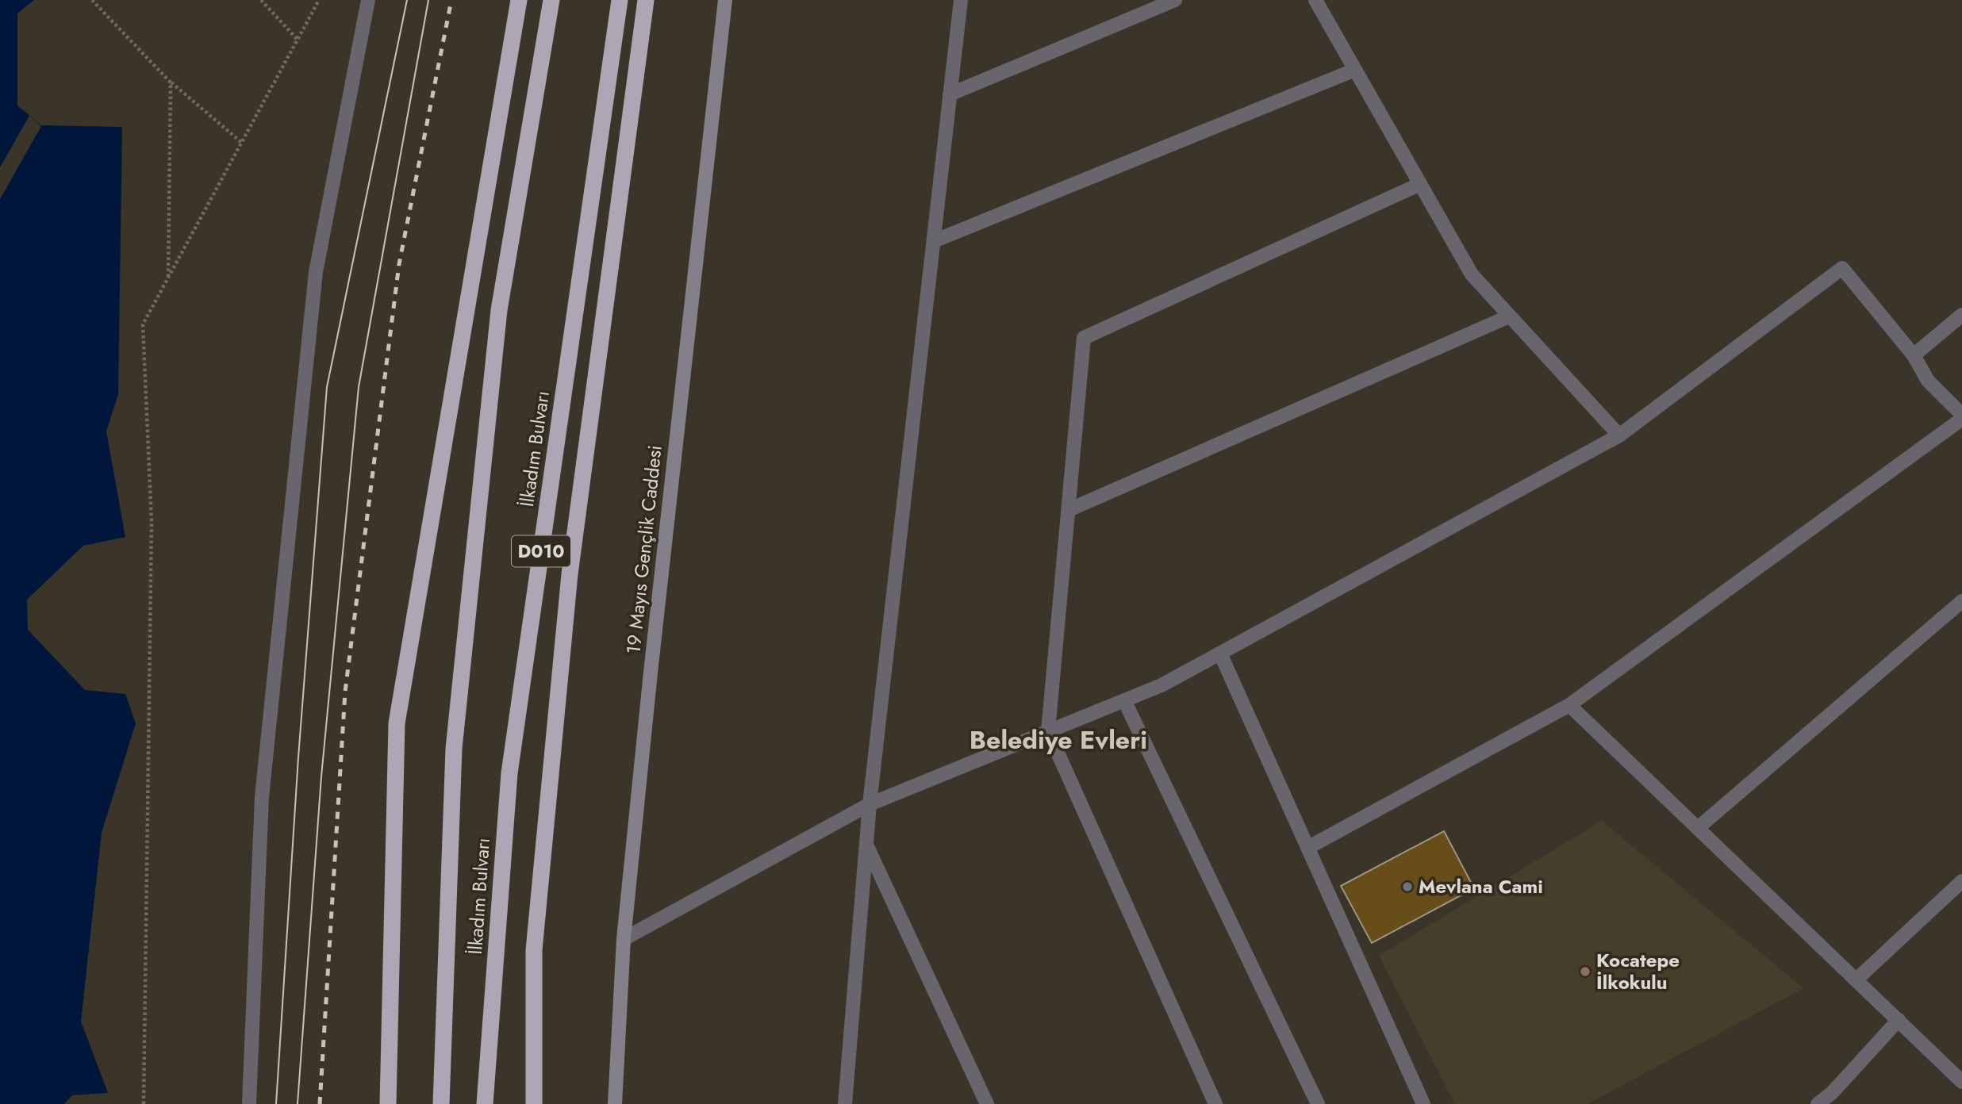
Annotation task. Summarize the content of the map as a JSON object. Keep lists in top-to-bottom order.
{
  "streets": {
    "highway": ["İlkadım Bulvarı", "D010"],
    "main road": ["19 Mayıs Gençlik Caddesi"]
  },
  "districts": ["Belediye Evleri"],
  "places": ["Mevlana Cami", "Kocatepe İlkokulu"]
}
